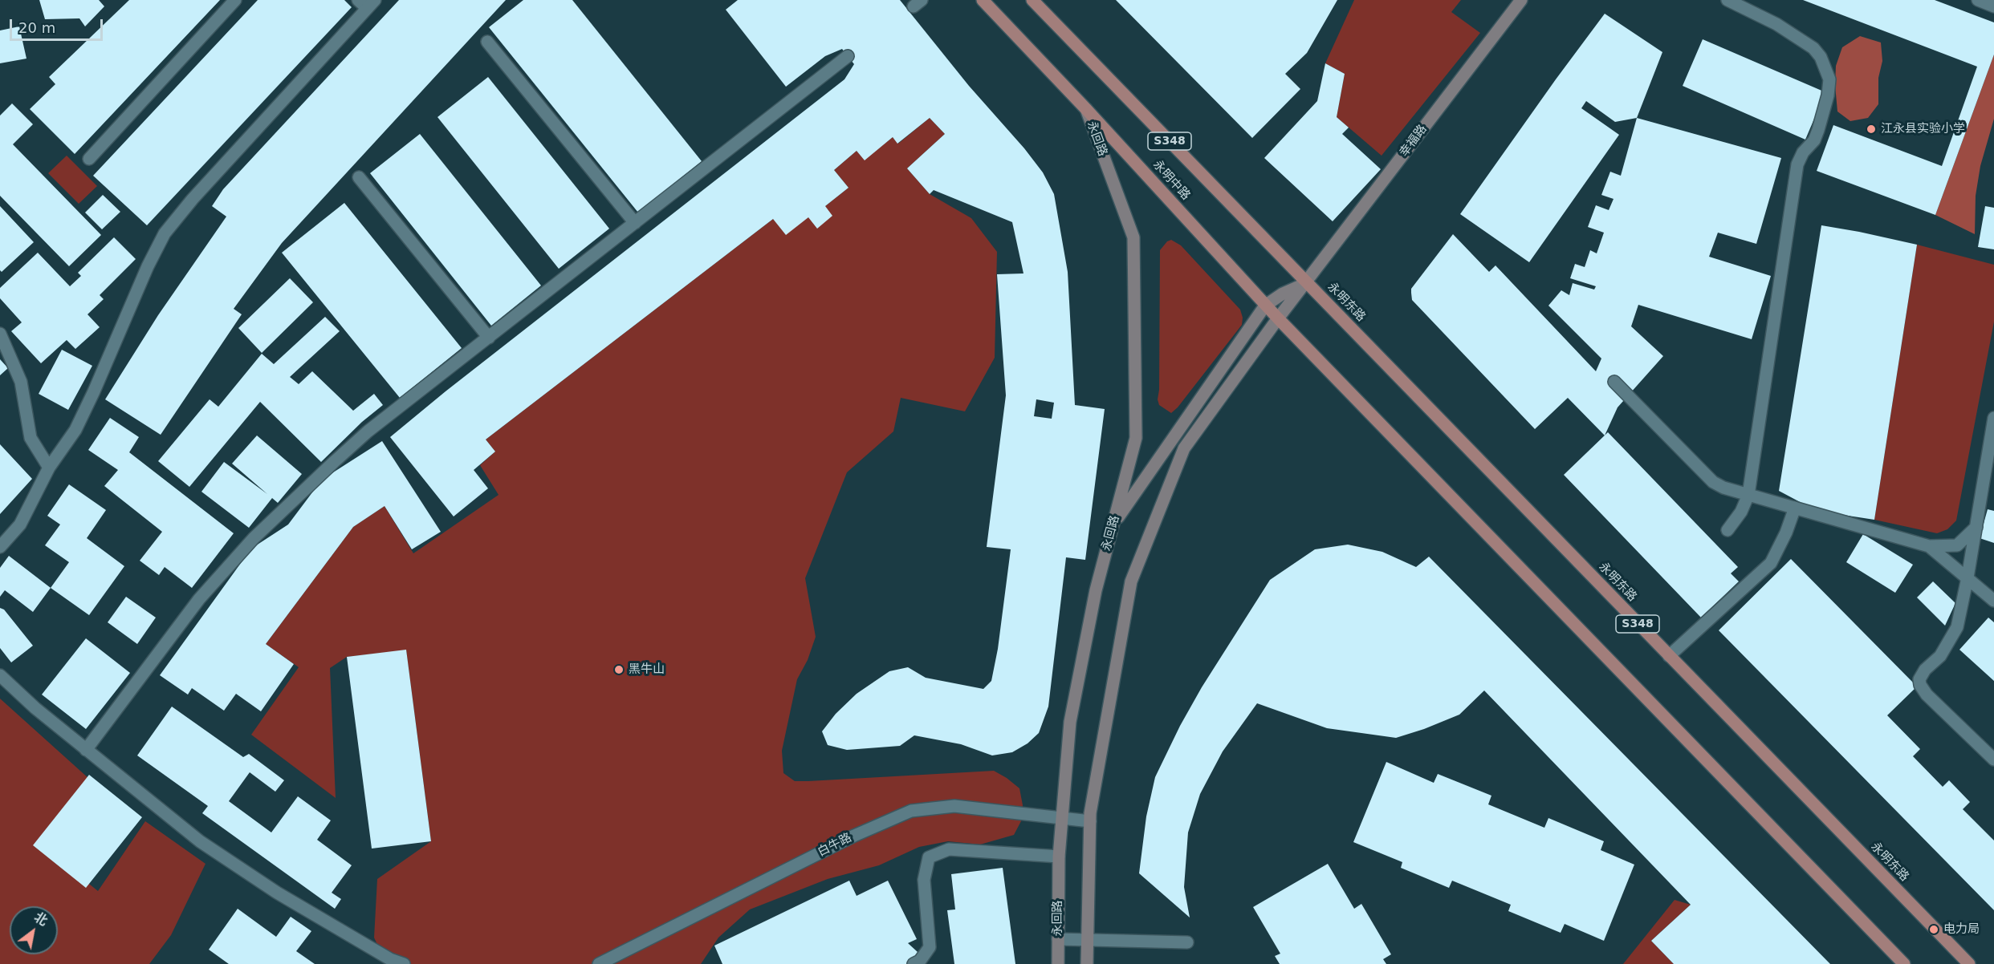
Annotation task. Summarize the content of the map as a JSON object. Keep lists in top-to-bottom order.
{
  "streets": {
    "main road": [
      "永回路",
      "S348",
      "幸福路",
      "永明中路",
      "永明东路"
    ],
    "street": ["白牛路"]
  },
  "crossings": [
    ["永回路", "永明中路"],
    ["永回路", "白牛路"],
    ["幸福路", "永明中路"],
    ["幸福路", "永明东路"],
    ["永明中路", "永明东路"]
  ],
  "places": ["江永县实验小学", "黑牛山", "电力局"],
  "scale_bar": "20 m",
  "north": "top right"
}
